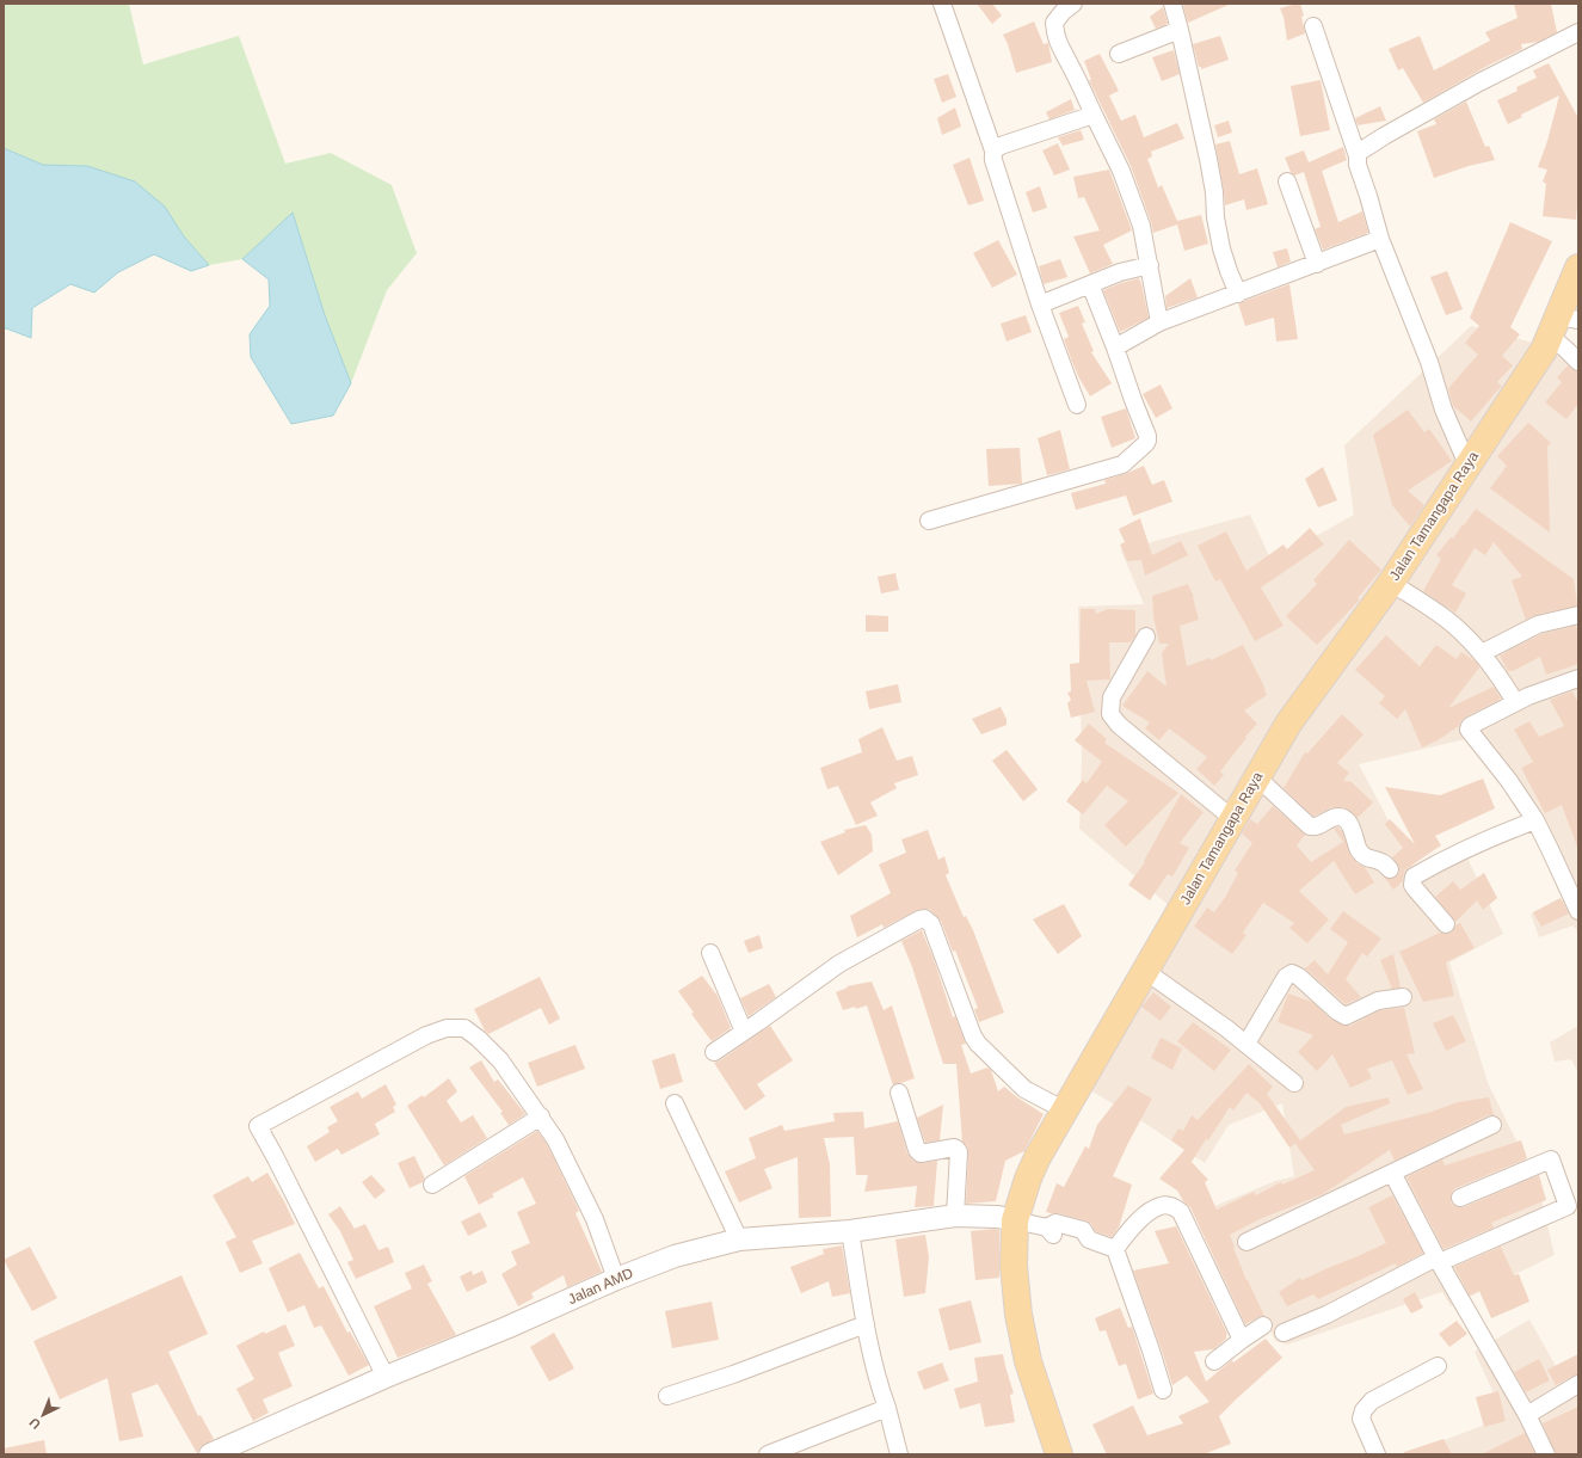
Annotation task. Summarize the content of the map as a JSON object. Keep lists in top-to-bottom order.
{
  "streets": {
    "main road": ["Jalan Tamangapa Raya"],
    "street": ["Jalan AMD"]
  },
  "crossings": [
    ["Jalan Tamangapa Raya", "Jalan AMD"]
  ],
  "north": "bottom left"
}
